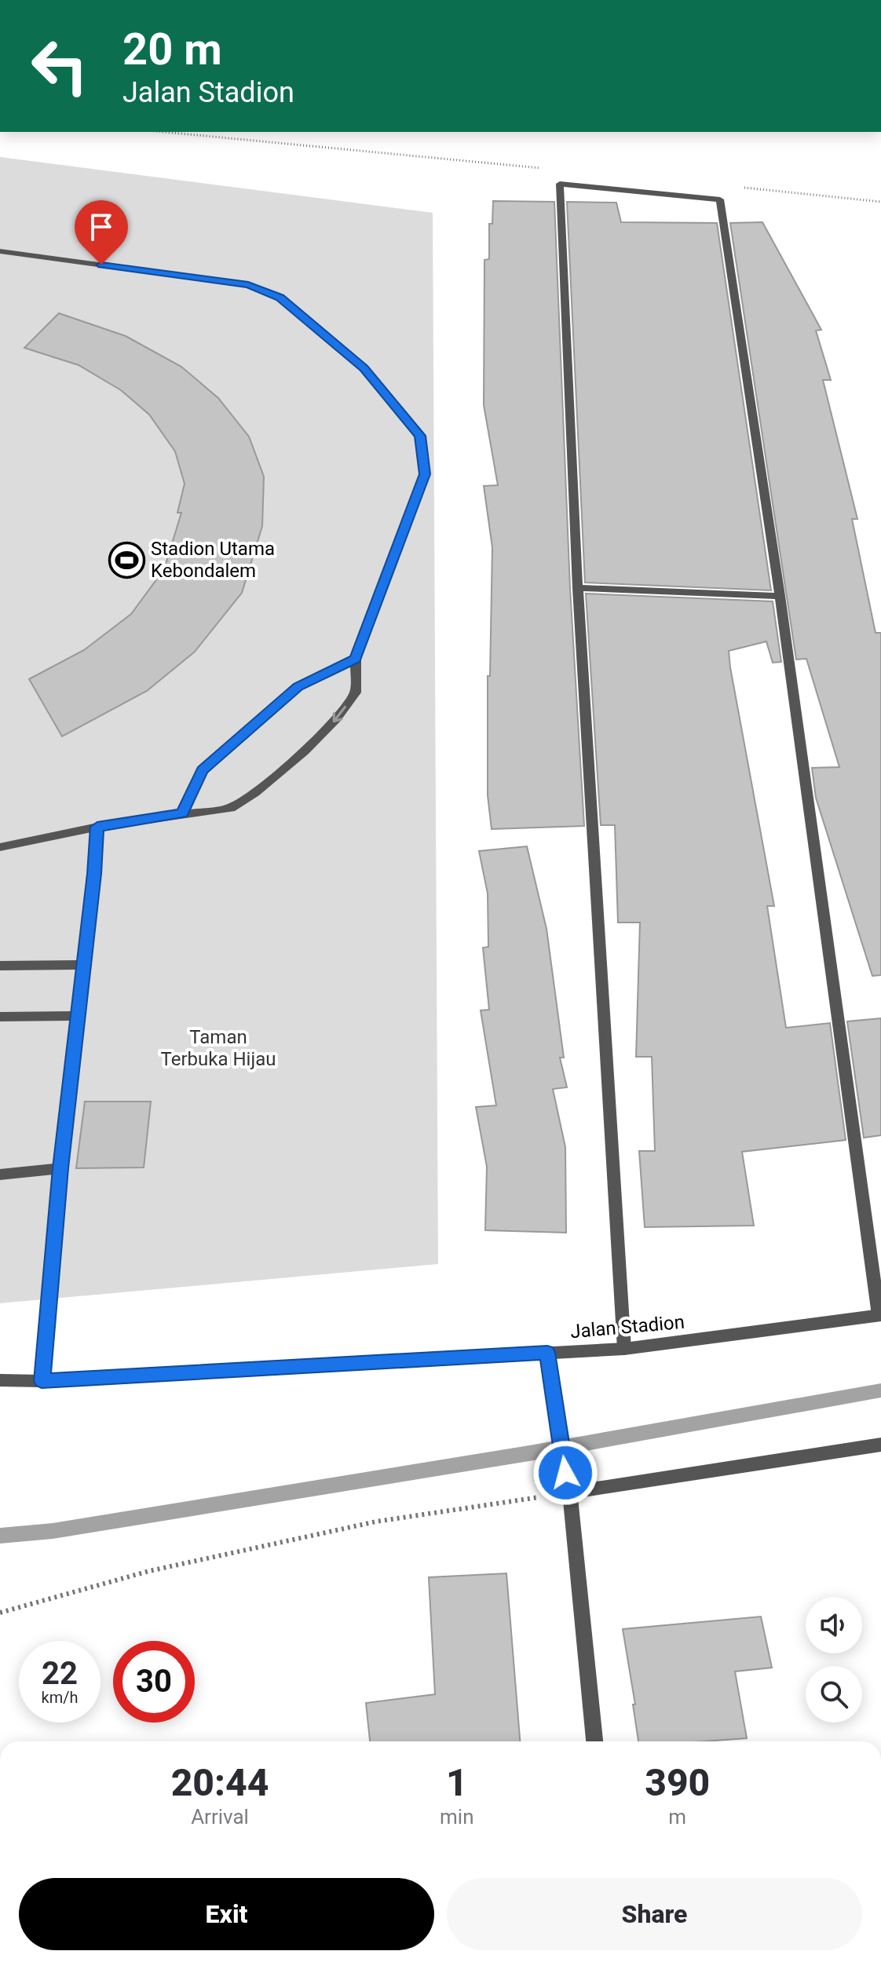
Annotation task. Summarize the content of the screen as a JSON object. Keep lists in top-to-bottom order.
{
  "streets": {
    "street": ["Jalan Stadion"]
  },
  "parks": ["Taman Terbuka Hijau"],
  "places": {
    "sports": ["Stadion Utama Kebondalem"]
  },
  "page": {
    "turn": ["20 m", "Jalan Stadion"],
    "speed": "22 km/h",
    "limit": "30",
    "eta": [
      "20:44",
      "Arrival",
      "1",
      "min",
      "390",
      "m"
    ],
    "buttons": ["Exit", "Share"]
  }
}
